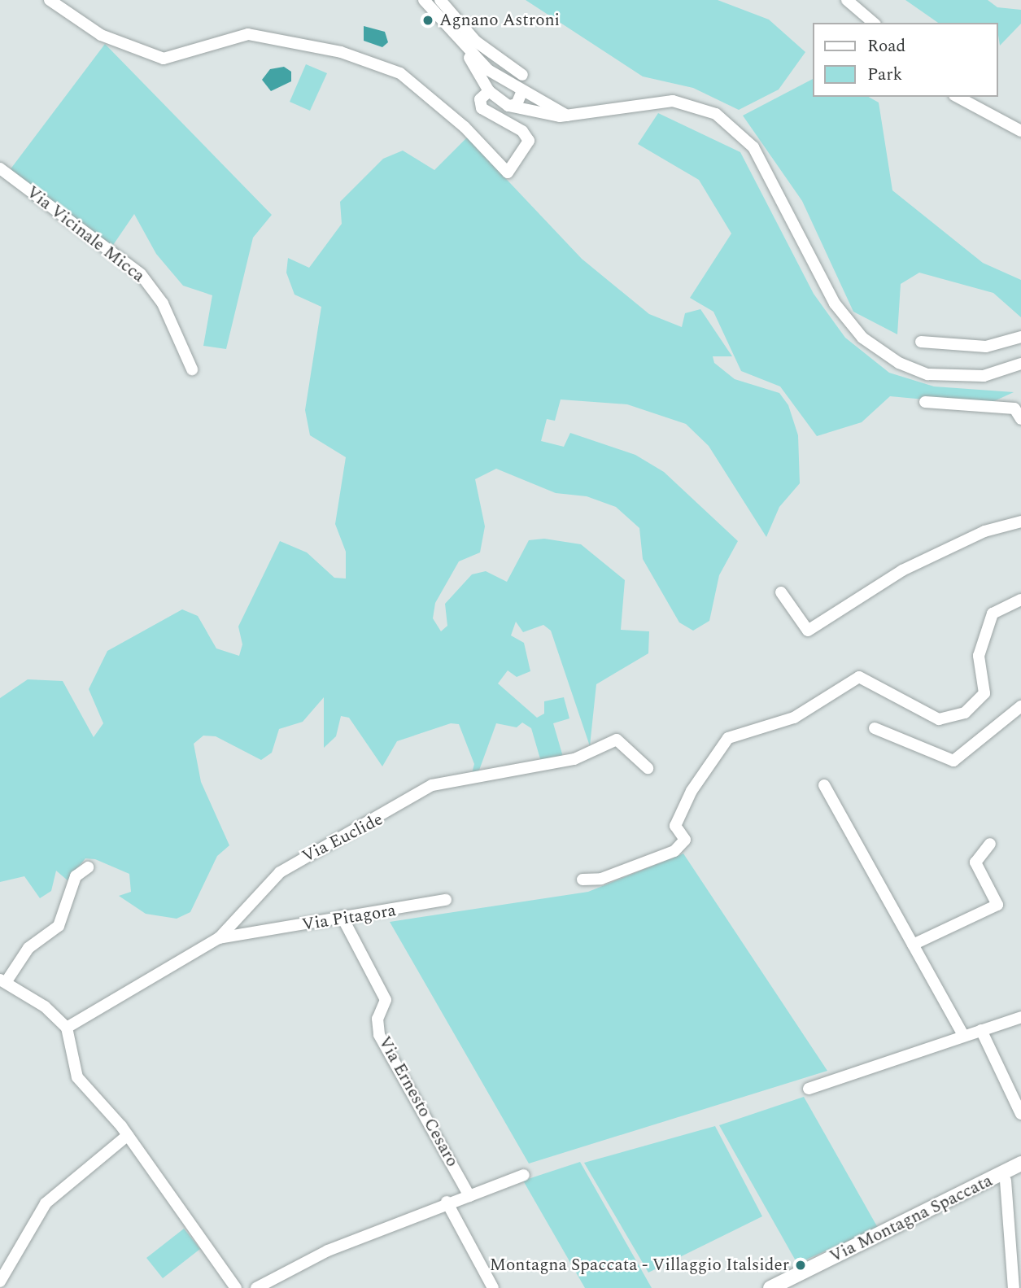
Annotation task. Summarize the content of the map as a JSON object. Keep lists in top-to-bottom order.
{
  "streets": {
    "main road": ["Via Montagna Spaccata"],
    "street": [
      "Via Vicinale Micca",
      "Via Euclide",
      "Via Pitagora",
      "Via Ernesto Cesaro"
    ]
  },
  "crossings": [
    ["Via Euclide", "Via Pitagora"],
    ["Via Pitagora", "Via Ernesto Cesaro"]
  ],
  "places": ["Agnano Astroni", "Montagna Spaccata - Villaggio Italsider"],
  "legend": ["Road", "Park"]
}
